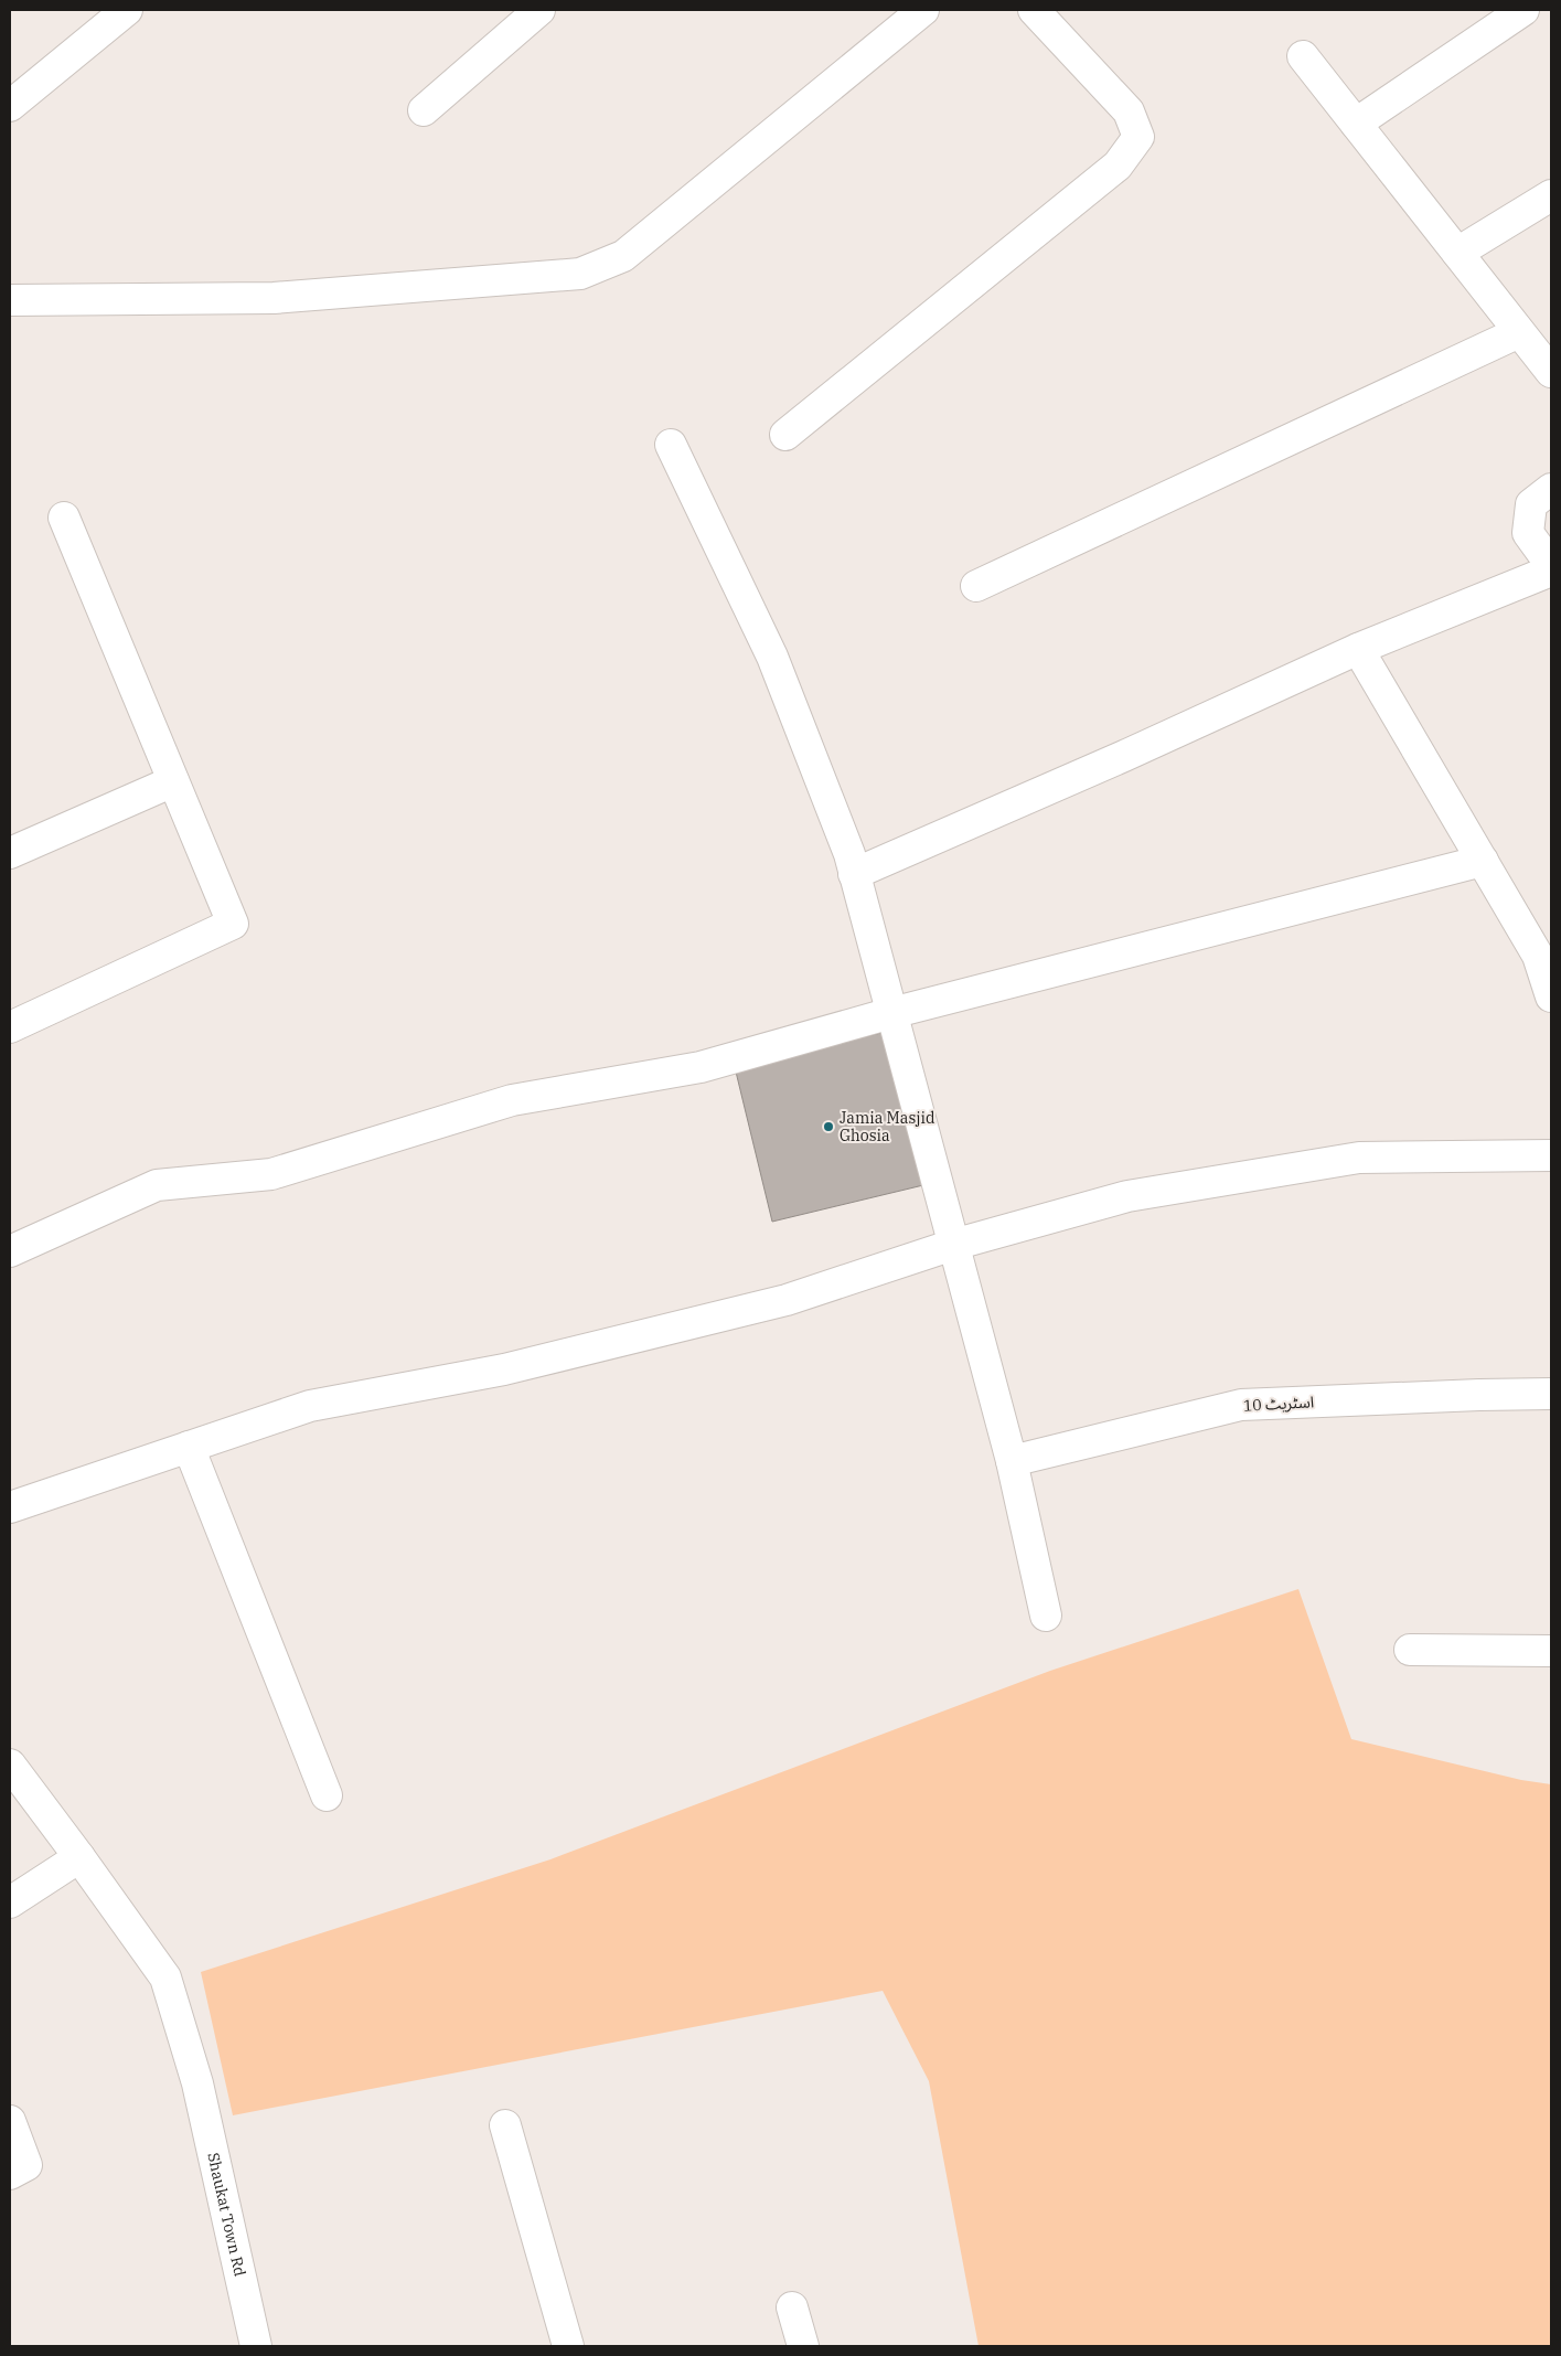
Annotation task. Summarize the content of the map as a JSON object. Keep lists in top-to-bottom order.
{
  "streets": {
    "street": ["اسٹریٹ 10", "Shaukat Town Rd"]
  },
  "places": ["Jamia Masjid Ghosia"]
}
